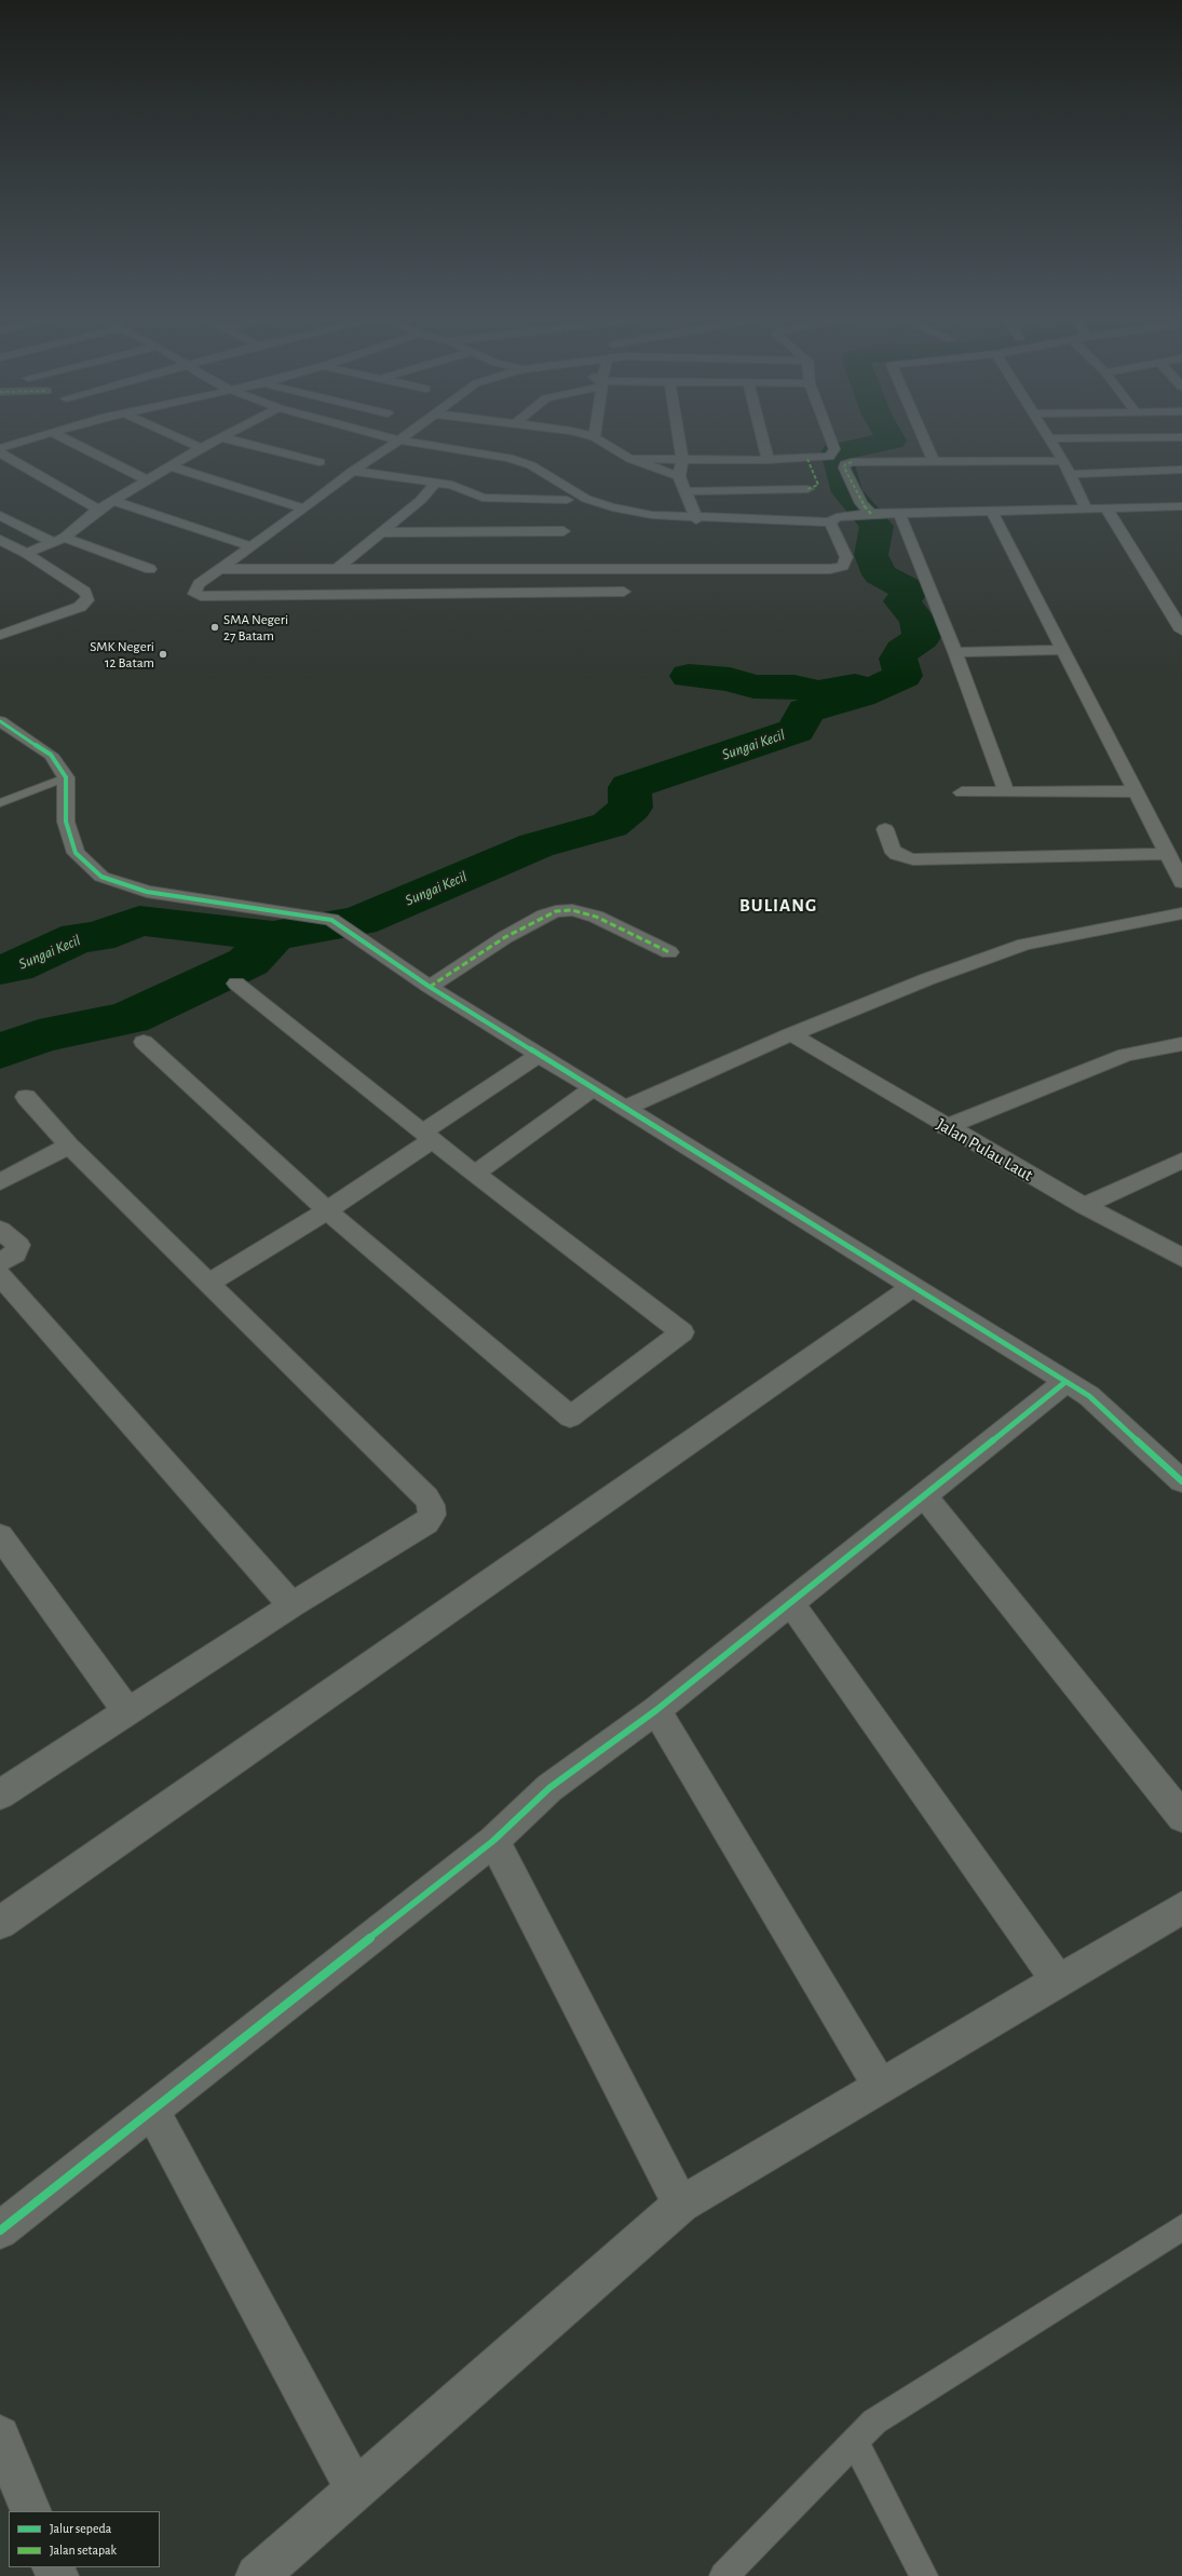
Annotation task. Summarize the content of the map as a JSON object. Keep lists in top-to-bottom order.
{
  "streets": {
    "street": ["Jalan Pulau Laut"]
  },
  "districts": ["BULIANG"],
  "water": ["Sungai Kecil"],
  "places": ["SMA Negeri 27 Batam", "SMK Negeri 12 Batam"],
  "legend": ["Jalur sepeda", "Jalan setapak"]
}
